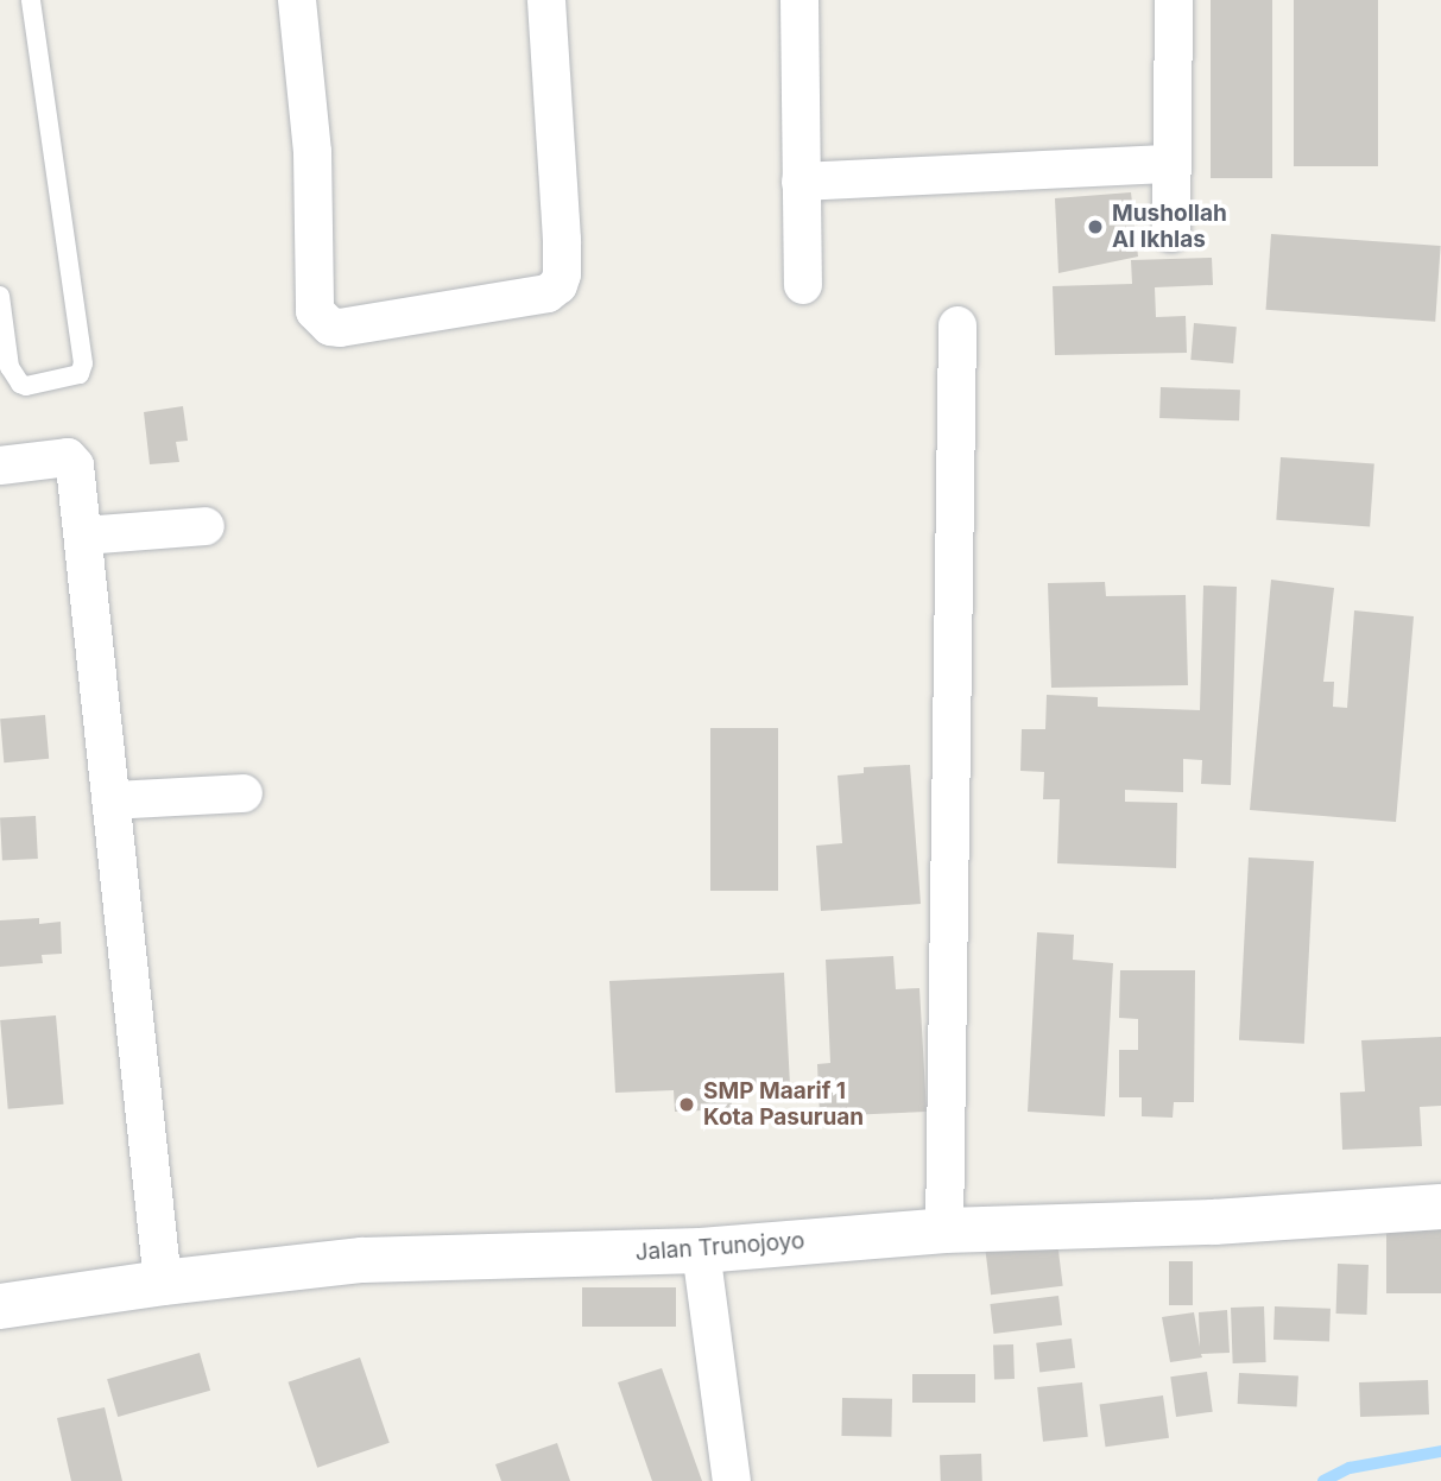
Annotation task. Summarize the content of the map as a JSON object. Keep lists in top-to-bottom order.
{
  "streets": {
    "street": ["Jalan Trunojoyo"]
  },
  "places": ["Mushollah Al Ikhlas", "SMP Maarif 1 Kota Pasuruan"]
}
